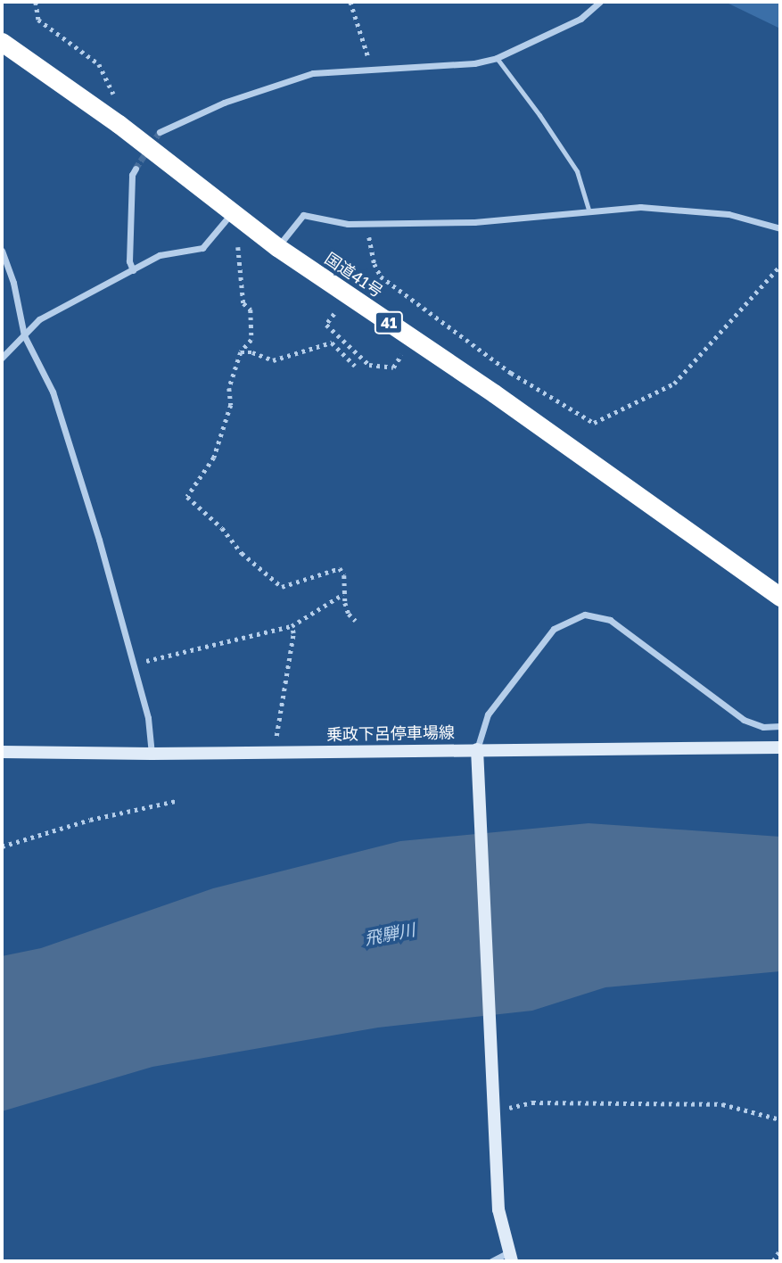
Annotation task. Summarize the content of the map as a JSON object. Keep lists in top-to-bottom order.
{
  "streets": {
    "highway": ["国道41号", "41"],
    "main road": ["乗政下呂停車場線"]
  },
  "water": ["飛騨川"]
}
